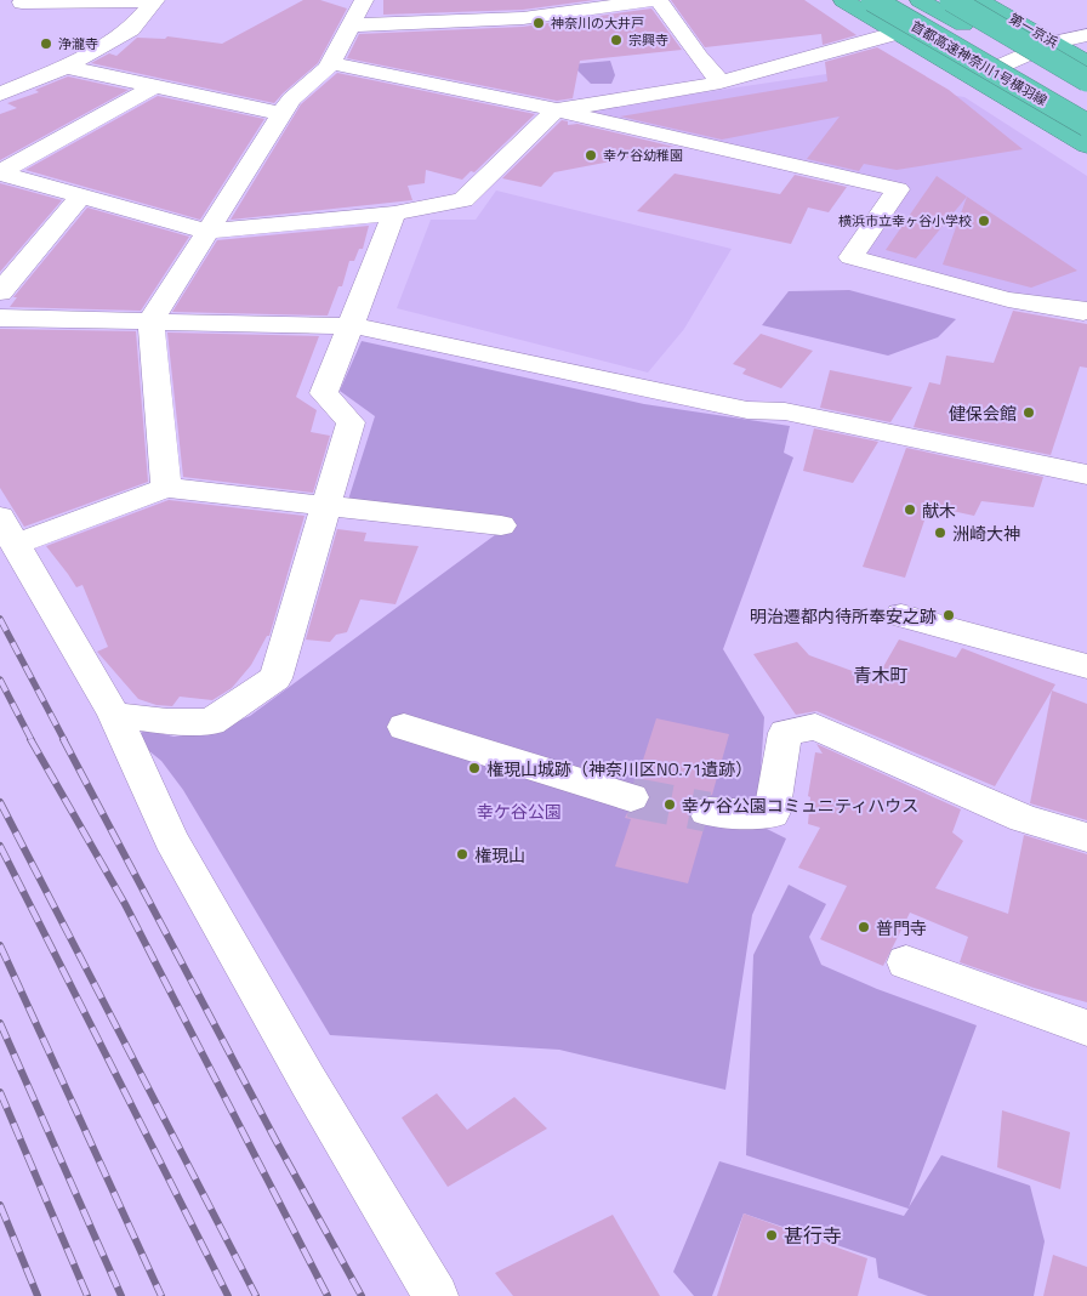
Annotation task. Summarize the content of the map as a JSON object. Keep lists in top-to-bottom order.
{
  "streets": {
    "highway": ["第一京浜", "首都高速神奈川1号横羽線"]
  },
  "districts": ["青木町"],
  "parks": ["幸ケ谷公園"],
  "places": [
    "神奈川の大井戸",
    "宗興寺",
    "浄瀧寺",
    "幸ケ谷幼稚園",
    "横浜市立幸ヶ谷小学校",
    "健保会館",
    "献木",
    "洲崎大神",
    "明治遷都内待所奉安之跡",
    "権現山城跡（神奈川区NO.71遺跡）",
    "幸ケ谷公園コミュニティハウス",
    "権現山",
    "普門寺",
    "甚行寺"
  ]
}
